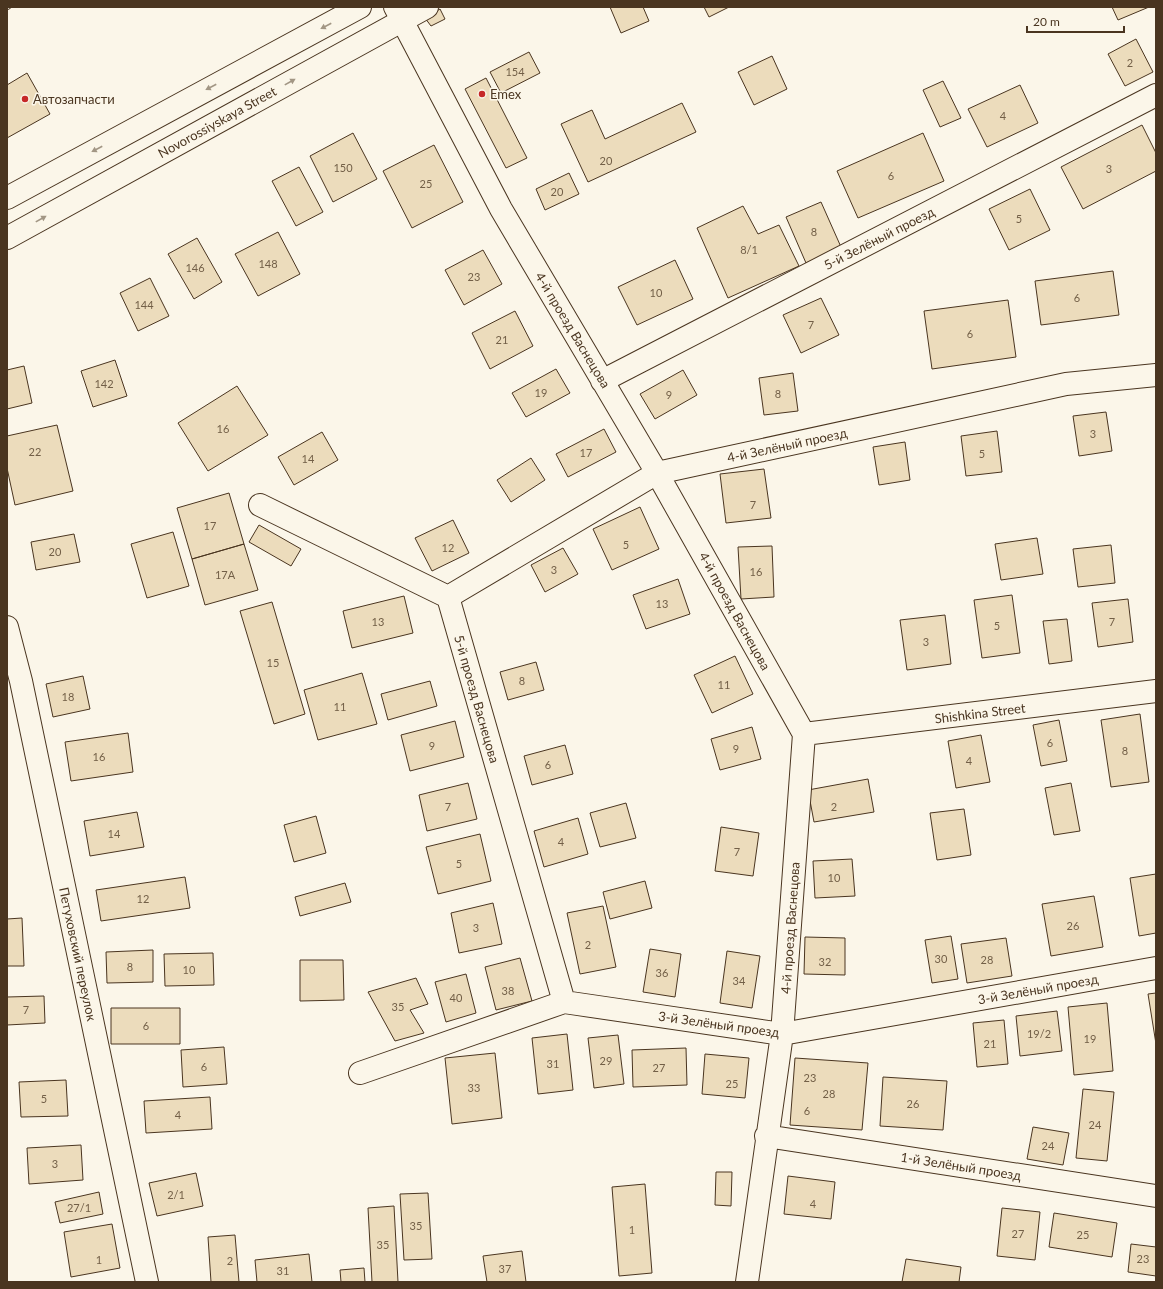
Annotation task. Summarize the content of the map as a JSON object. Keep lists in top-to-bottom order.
{
  "streets": {
    "street": [
      "Novorossiyskaya Street",
      "5-й Зелёный проезд",
      "4-й проезд Васнецова",
      "4-й Зелёный проезд",
      "5-й проезд Васнецова",
      "Shishkina Street",
      "Петуховский переулок",
      "3-й Зелёный проезд",
      "1-й Зелёный проезд"
    ]
  },
  "crossings": [
    ["Novorossiyskaya Street", "4-й проезд Васнецова"],
    ["5-й Зелёный проезд", "4-й проезд Васнецова"],
    ["4-й проезд Васнецова", "4-й Зелёный проезд"],
    ["4-й проезд Васнецова", "Shishkina Street"],
    ["4-й проезд Васнецова", "3-й Зелёный проезд"],
    ["4-й проезд Васнецова", "1-й Зелёный проезд"],
    ["4-й Зелёный проезд", "5-й проезд Васнецова"],
    ["5-й проезд Васнецова", "3-й Зелёный проезд"]
  ],
  "places": ["Emex", "Автозапчасти"],
  "house_numbers": [
    "2",
    "154",
    "4",
    "20",
    "150",
    "3",
    "6",
    "25",
    "20",
    "5",
    "8",
    "8/1",
    "148",
    "146",
    "23",
    "10",
    "6",
    "144",
    "7",
    "6",
    "21",
    "142",
    "19",
    "8",
    "9",
    "16",
    "3",
    "22",
    "17",
    "5",
    "14",
    "7",
    "17",
    "5",
    "12",
    "20",
    "3",
    "16",
    "17А",
    "13",
    "13",
    "7",
    "5",
    "3",
    "15",
    "8",
    "11",
    "18",
    "11",
    "6",
    "9",
    "9",
    "8",
    "16",
    "4",
    "6",
    "7",
    "2",
    "14",
    "4",
    "7",
    "5",
    "10",
    "12",
    "26",
    "3",
    "2",
    "30",
    "28",
    "32",
    "8",
    "10",
    "36",
    "34",
    "38",
    "40",
    "35",
    "7",
    "6",
    "19/2",
    "19",
    "21",
    "29",
    "31",
    "6",
    "27",
    "23",
    "25",
    "33",
    "28",
    "5",
    "26",
    "6",
    "4",
    "24",
    "24",
    "3",
    "2/1",
    "4",
    "27/1",
    "35",
    "1",
    "27",
    "25",
    "35",
    "23",
    "1",
    "2",
    "37",
    "31"
  ],
  "scale_bar": "20 m"
}
